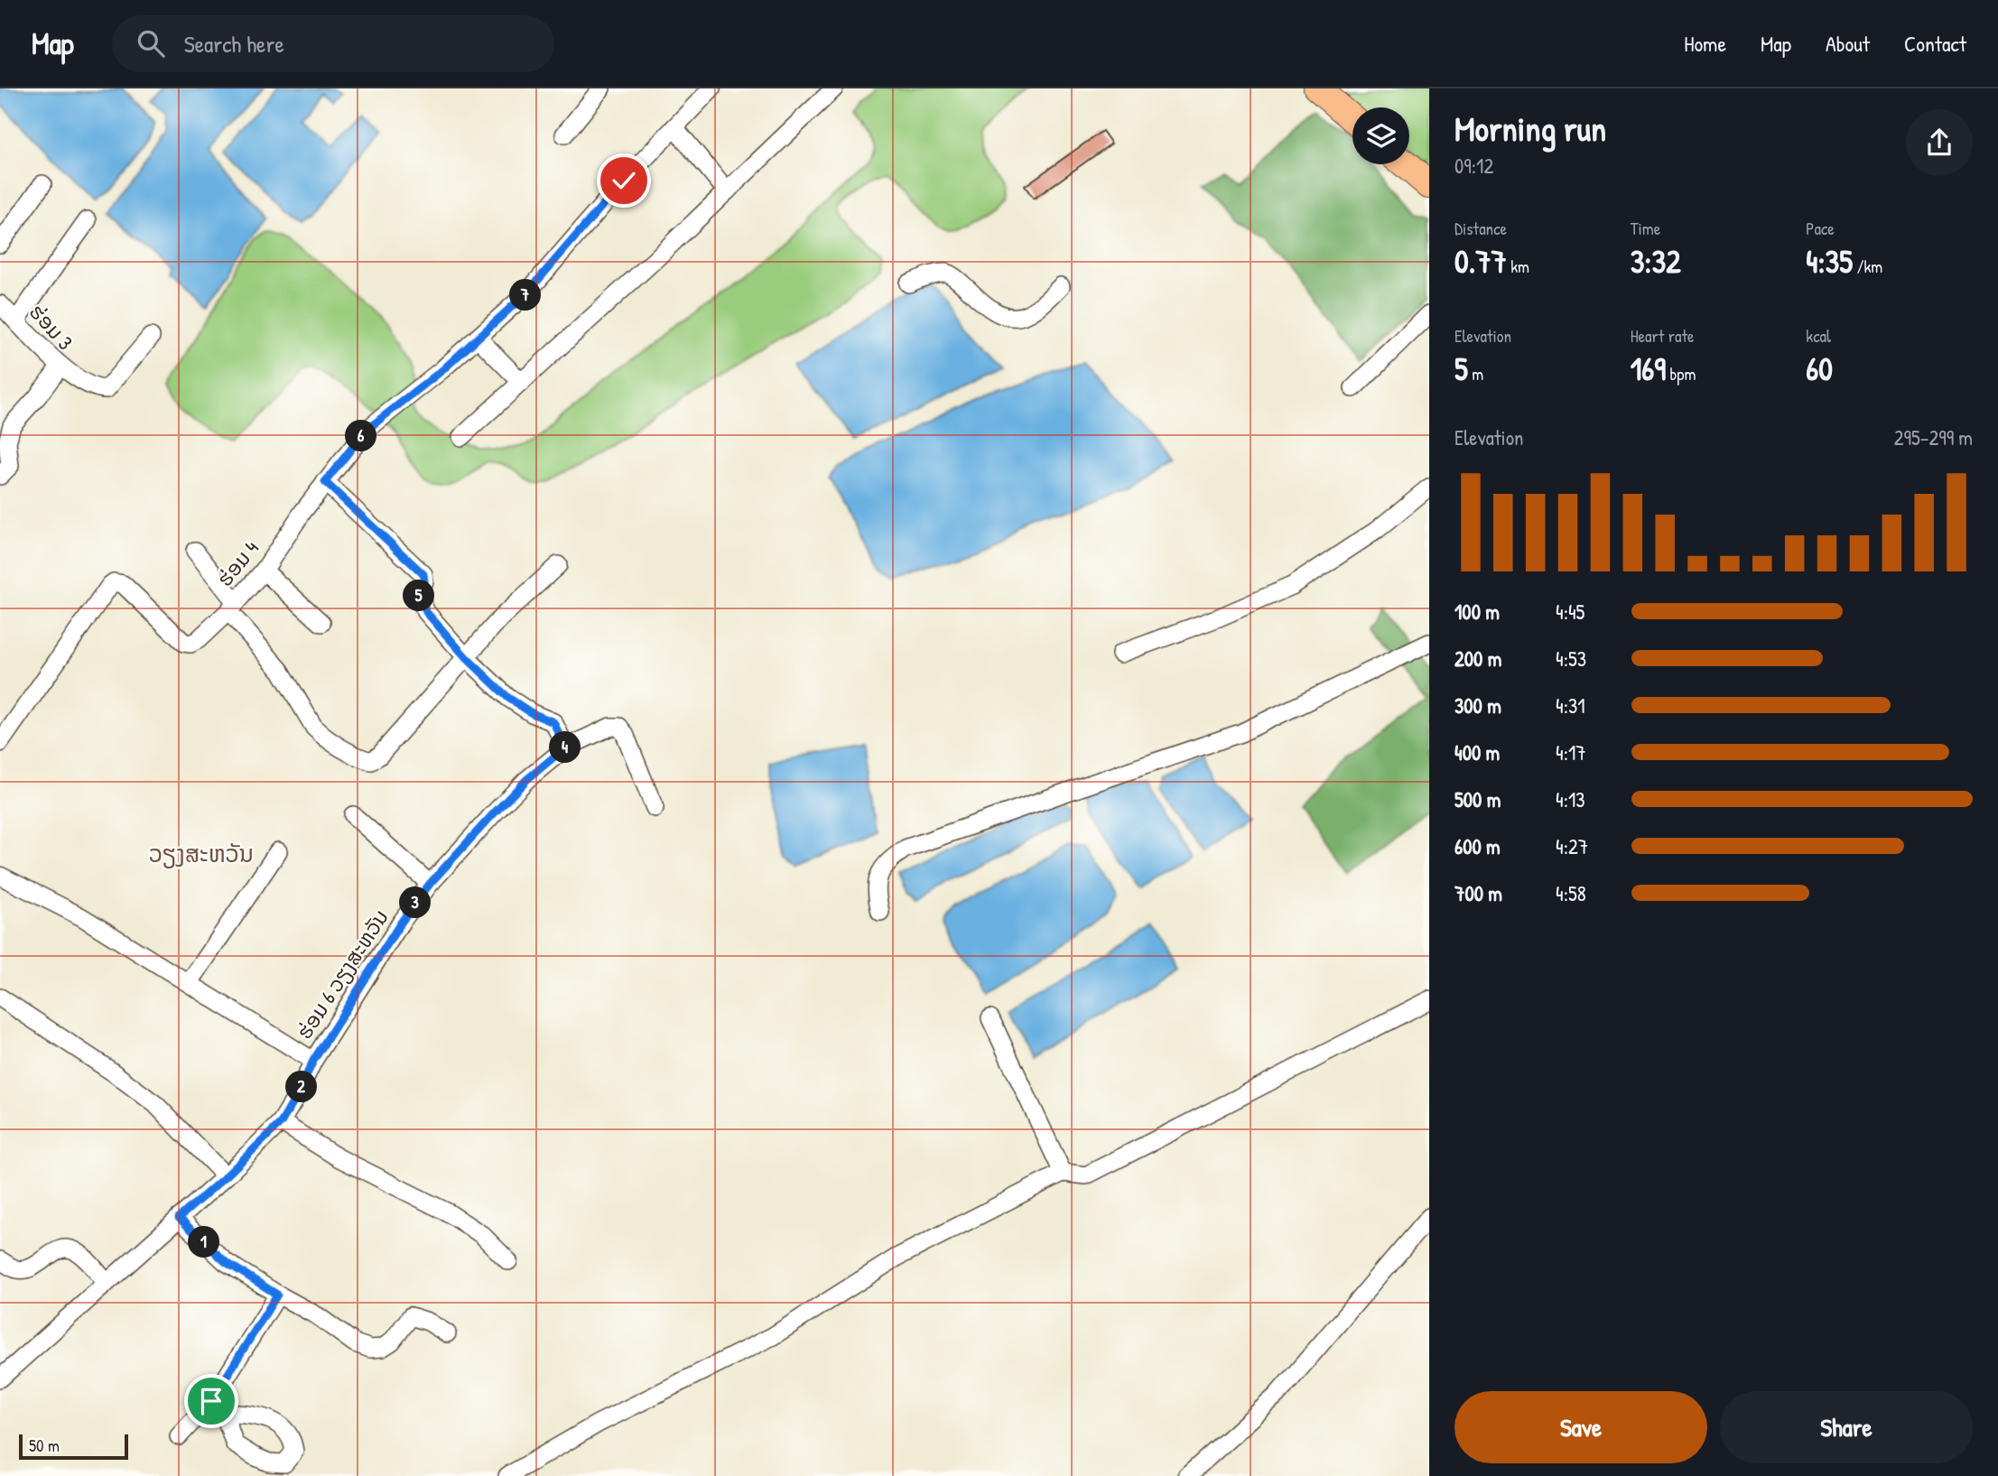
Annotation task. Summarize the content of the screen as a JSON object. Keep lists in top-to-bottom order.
{
  "streets": {
    "street": ["ຮ່ອມ 3", "ຮ່ອມ 4", "ຮ່ອມ 6 ວຽງສະຫວັນ"]
  },
  "districts": ["ວຽງສະຫວັນ"],
  "scale_bar": "50 m",
  "page": {
    "header": "Map",
    "search": "Search here",
    "nav": [
      "Home",
      "Map",
      "About",
      "Contact"
    ],
    "heading": ["Morning run", "09:12"],
    "stats": [
      ["Distance", "0.77 km"],
      ["Time", "3:32"],
      ["Pace", "4:35 /km"],
      ["Elevation", "5 m"],
      ["Heart rate", "169 bpm"],
      ["kcal", "60"]
    ],
    "pins": [
      "7",
      "6",
      "5",
      "4",
      "3",
      "2",
      "1"
    ],
    "chart": ["Elevation", "295–299 m"],
    "list": [
      {
        "name": "100 m",
        "note": "4:45"
      },
      {
        "name": "200 m",
        "note": "4:53"
      },
      {
        "name": "300 m",
        "note": "4:31"
      },
      {
        "name": "400 m",
        "note": "4:17"
      },
      {
        "name": "500 m",
        "note": "4:13"
      },
      {
        "name": "600 m",
        "note": "4:27"
      },
      {
        "name": "700 m",
        "note": "4:58"
      }
    ],
    "buttons": ["Save", "Share"],
    "scale": "50 m"
  }
}
